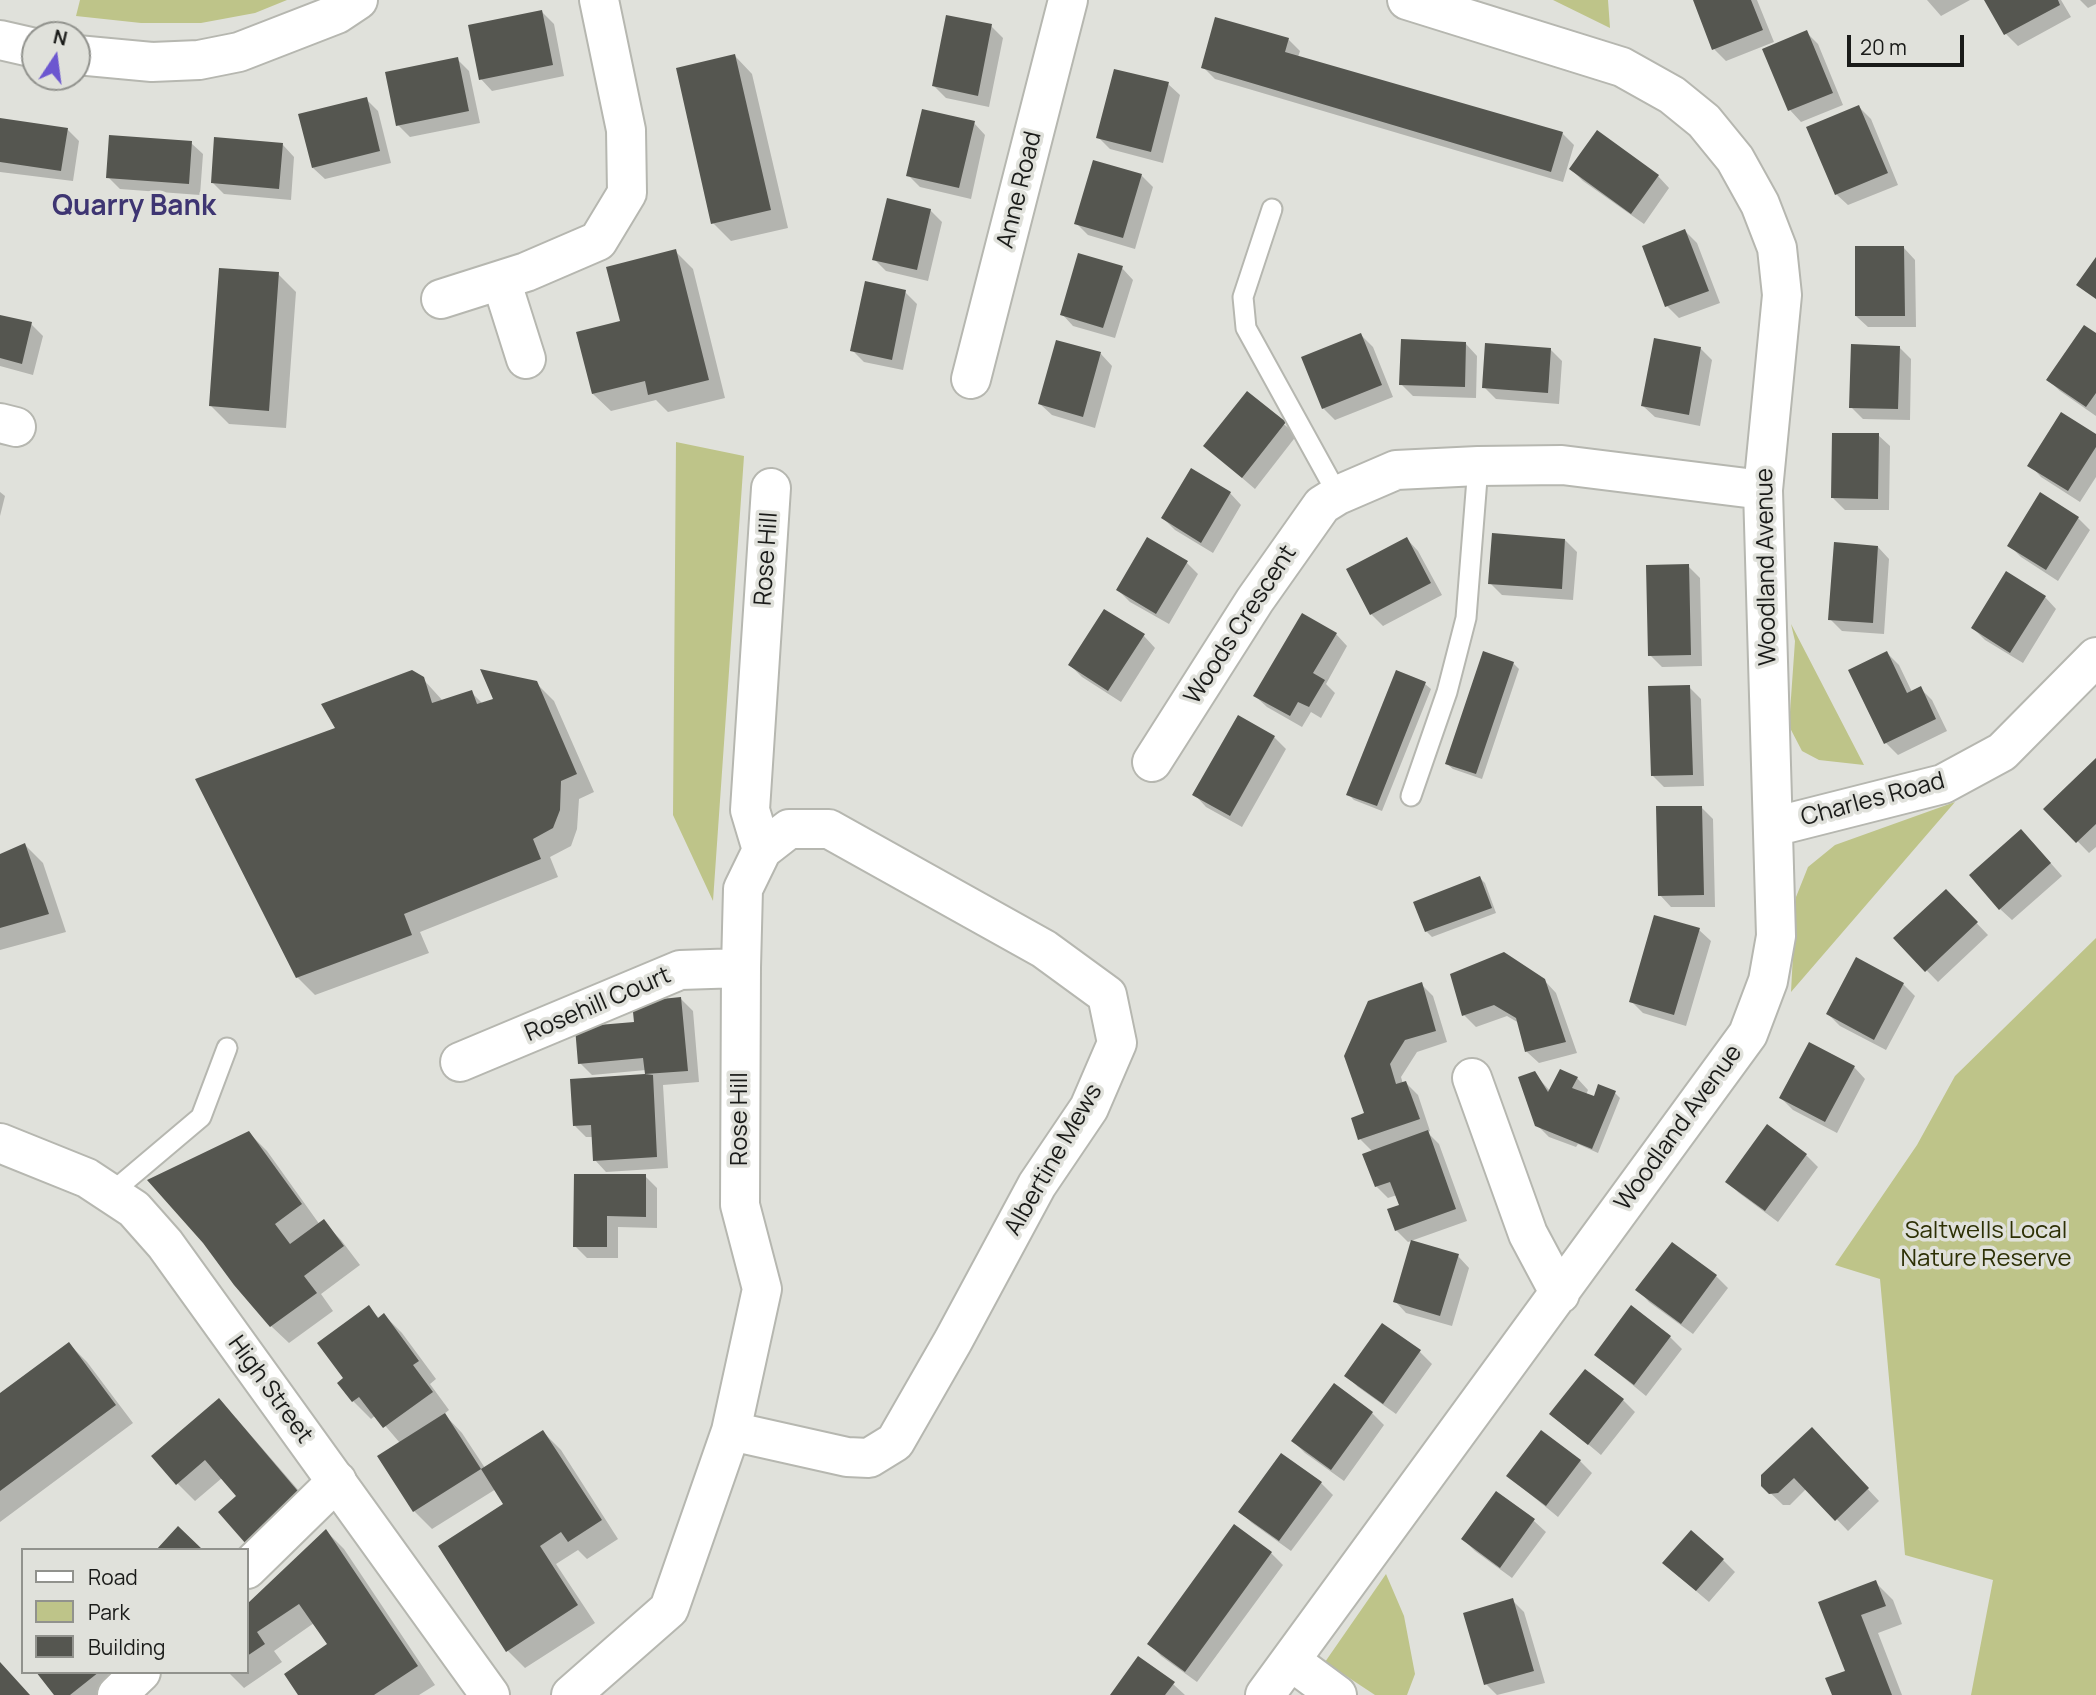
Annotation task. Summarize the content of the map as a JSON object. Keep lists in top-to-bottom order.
{
  "streets": {
    "street": [
      "Anne Road",
      "Rose Hill",
      "Woodland Avenue",
      "Woods Crescent",
      "Charles Road",
      "Rosehill Court",
      "Albertine Mews",
      "High Street"
    ]
  },
  "crossings": [
    ["Rose Hill", "Rosehill Court"],
    ["Rose Hill", "Albertine Mews"],
    ["Woodland Avenue", "Woods Crescent"],
    ["Woodland Avenue", "Charles Road"]
  ],
  "districts": ["Quarry Bank"],
  "parks": ["Saltwells Local Nature Reserve"],
  "legend": ["Road", "Park", "Building"],
  "scale_bar": "20 m",
  "north": "top"
}
